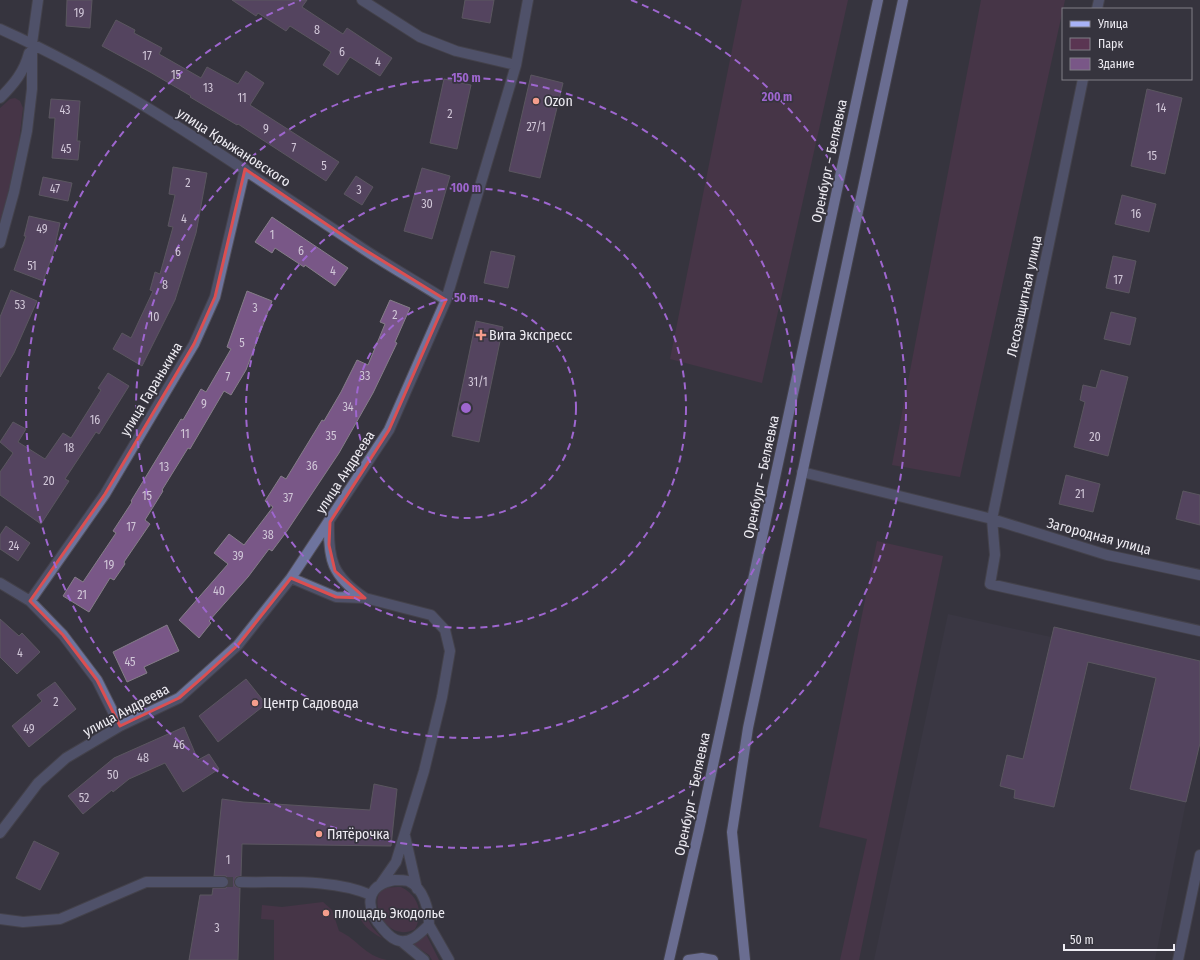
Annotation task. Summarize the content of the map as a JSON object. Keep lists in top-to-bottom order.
{
  "streets": {
    "main road": ["Оренбург – Беляевка"],
    "street": [
      "улица Крыжановского",
      "Лесозащитная улица",
      "улица Гаранькина",
      "улица Андреева",
      "Загородная улица"
    ]
  },
  "crossings": [
    ["улица Крыжановского", "улица Гаранькина"],
    ["улица Крыжановского", "улица Андреева"],
    ["Лесозащитная улица", "Загородная улица"]
  ],
  "places": {
    "other": [
      "Ozon",
      "Центр Садовода",
      "Пятёрочка",
      "площадь Экодолье"
    ],
    "health": ["Вита Экспресс"]
  },
  "house_numbers": [
    "19",
    "8",
    "6",
    "17",
    "4",
    "15",
    "13",
    "11",
    "14",
    "43",
    "2",
    "27/1",
    "9",
    "7",
    "45",
    "15",
    "5",
    "2",
    "47",
    "3",
    "30",
    "16",
    "4",
    "49",
    "1",
    "6",
    "6",
    "51",
    "4",
    "17",
    "8",
    "53",
    "3",
    "2",
    "10",
    "5",
    "33",
    "7",
    "31/1",
    "9",
    "34",
    "16",
    "11",
    "35",
    "20",
    "18",
    "36",
    "13",
    "20",
    "21",
    "15",
    "37",
    "17",
    "38",
    "24",
    "39",
    "19",
    "40",
    "21",
    "4",
    "45",
    "2",
    "49",
    "46",
    "48",
    "50",
    "52",
    "1",
    "3"
  ],
  "legend": ["Улица", "Парк", "Здание"],
  "scale_bar": "50 m",
  "rings": [
    "150 m",
    "200 m",
    "100 m",
    "50 m"
  ]
}
